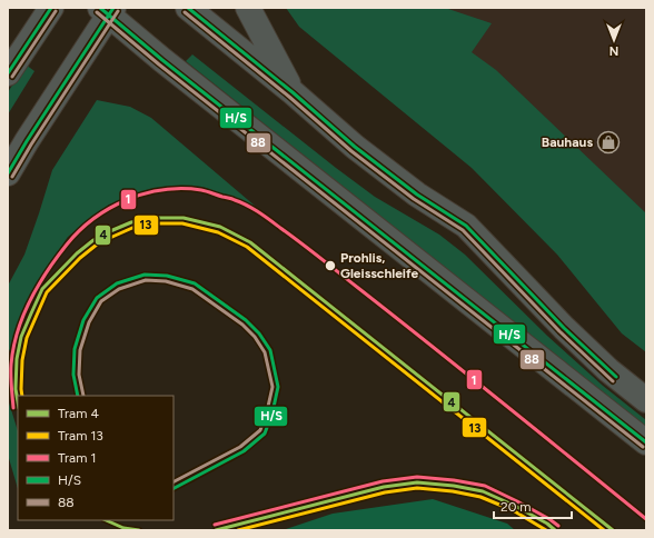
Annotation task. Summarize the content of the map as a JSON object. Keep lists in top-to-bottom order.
{
  "places": {
    "shop": ["Bauhaus"],
    "other": ["Prohlis, Gleisschleife"]
  },
  "lines": [
    "transit line H/S",
    "transit line 88",
    "tram line 1",
    "tram line 4",
    "tram line 13"
  ],
  "legend": [
    "Tram 4",
    "Tram 13",
    "Tram 1",
    "H/S",
    "88"
  ],
  "scale_bar": "20 m",
  "north": "bottom"
}
